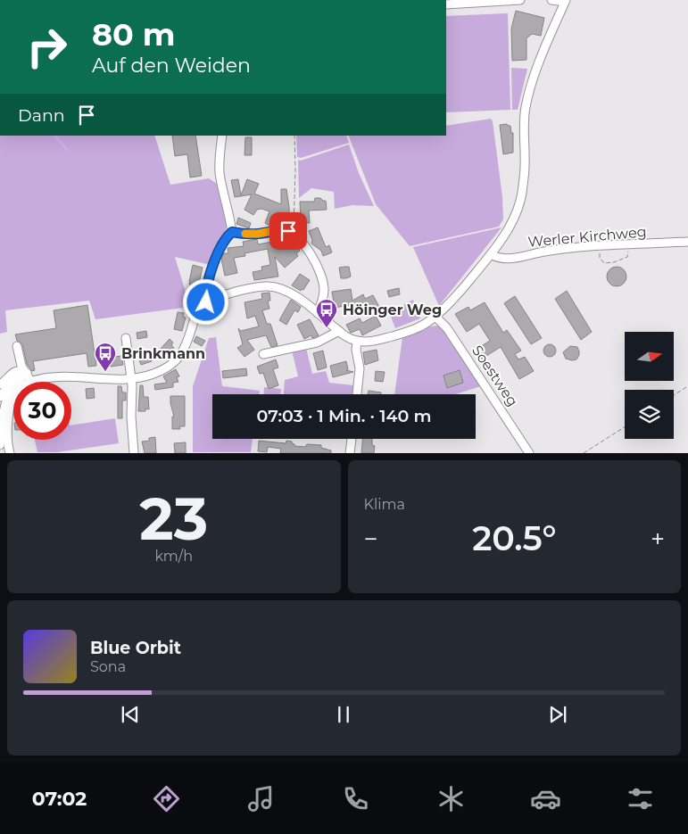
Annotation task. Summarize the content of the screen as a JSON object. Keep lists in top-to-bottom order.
{
  "streets": {
    "street": ["Werler Kirchweg", "Soestweg"]
  },
  "places": {
    "bus stop": ["Höinger Weg", "Brinkmann"]
  },
  "north": "right",
  "page": {
    "turn": ["80 m", "Auf den Weiden"],
    "then": "Dann",
    "limit": "30",
    "trip": "07:03 · 1 Min. · 140 m",
    "tile": [
      ["23", "km/h"],
      "Klima"
    ],
    "heat": ["−", "20.5°", "+"],
    "song": ["Blue Orbit", "Sona"],
    "tabs": "07:02"
  }
}
